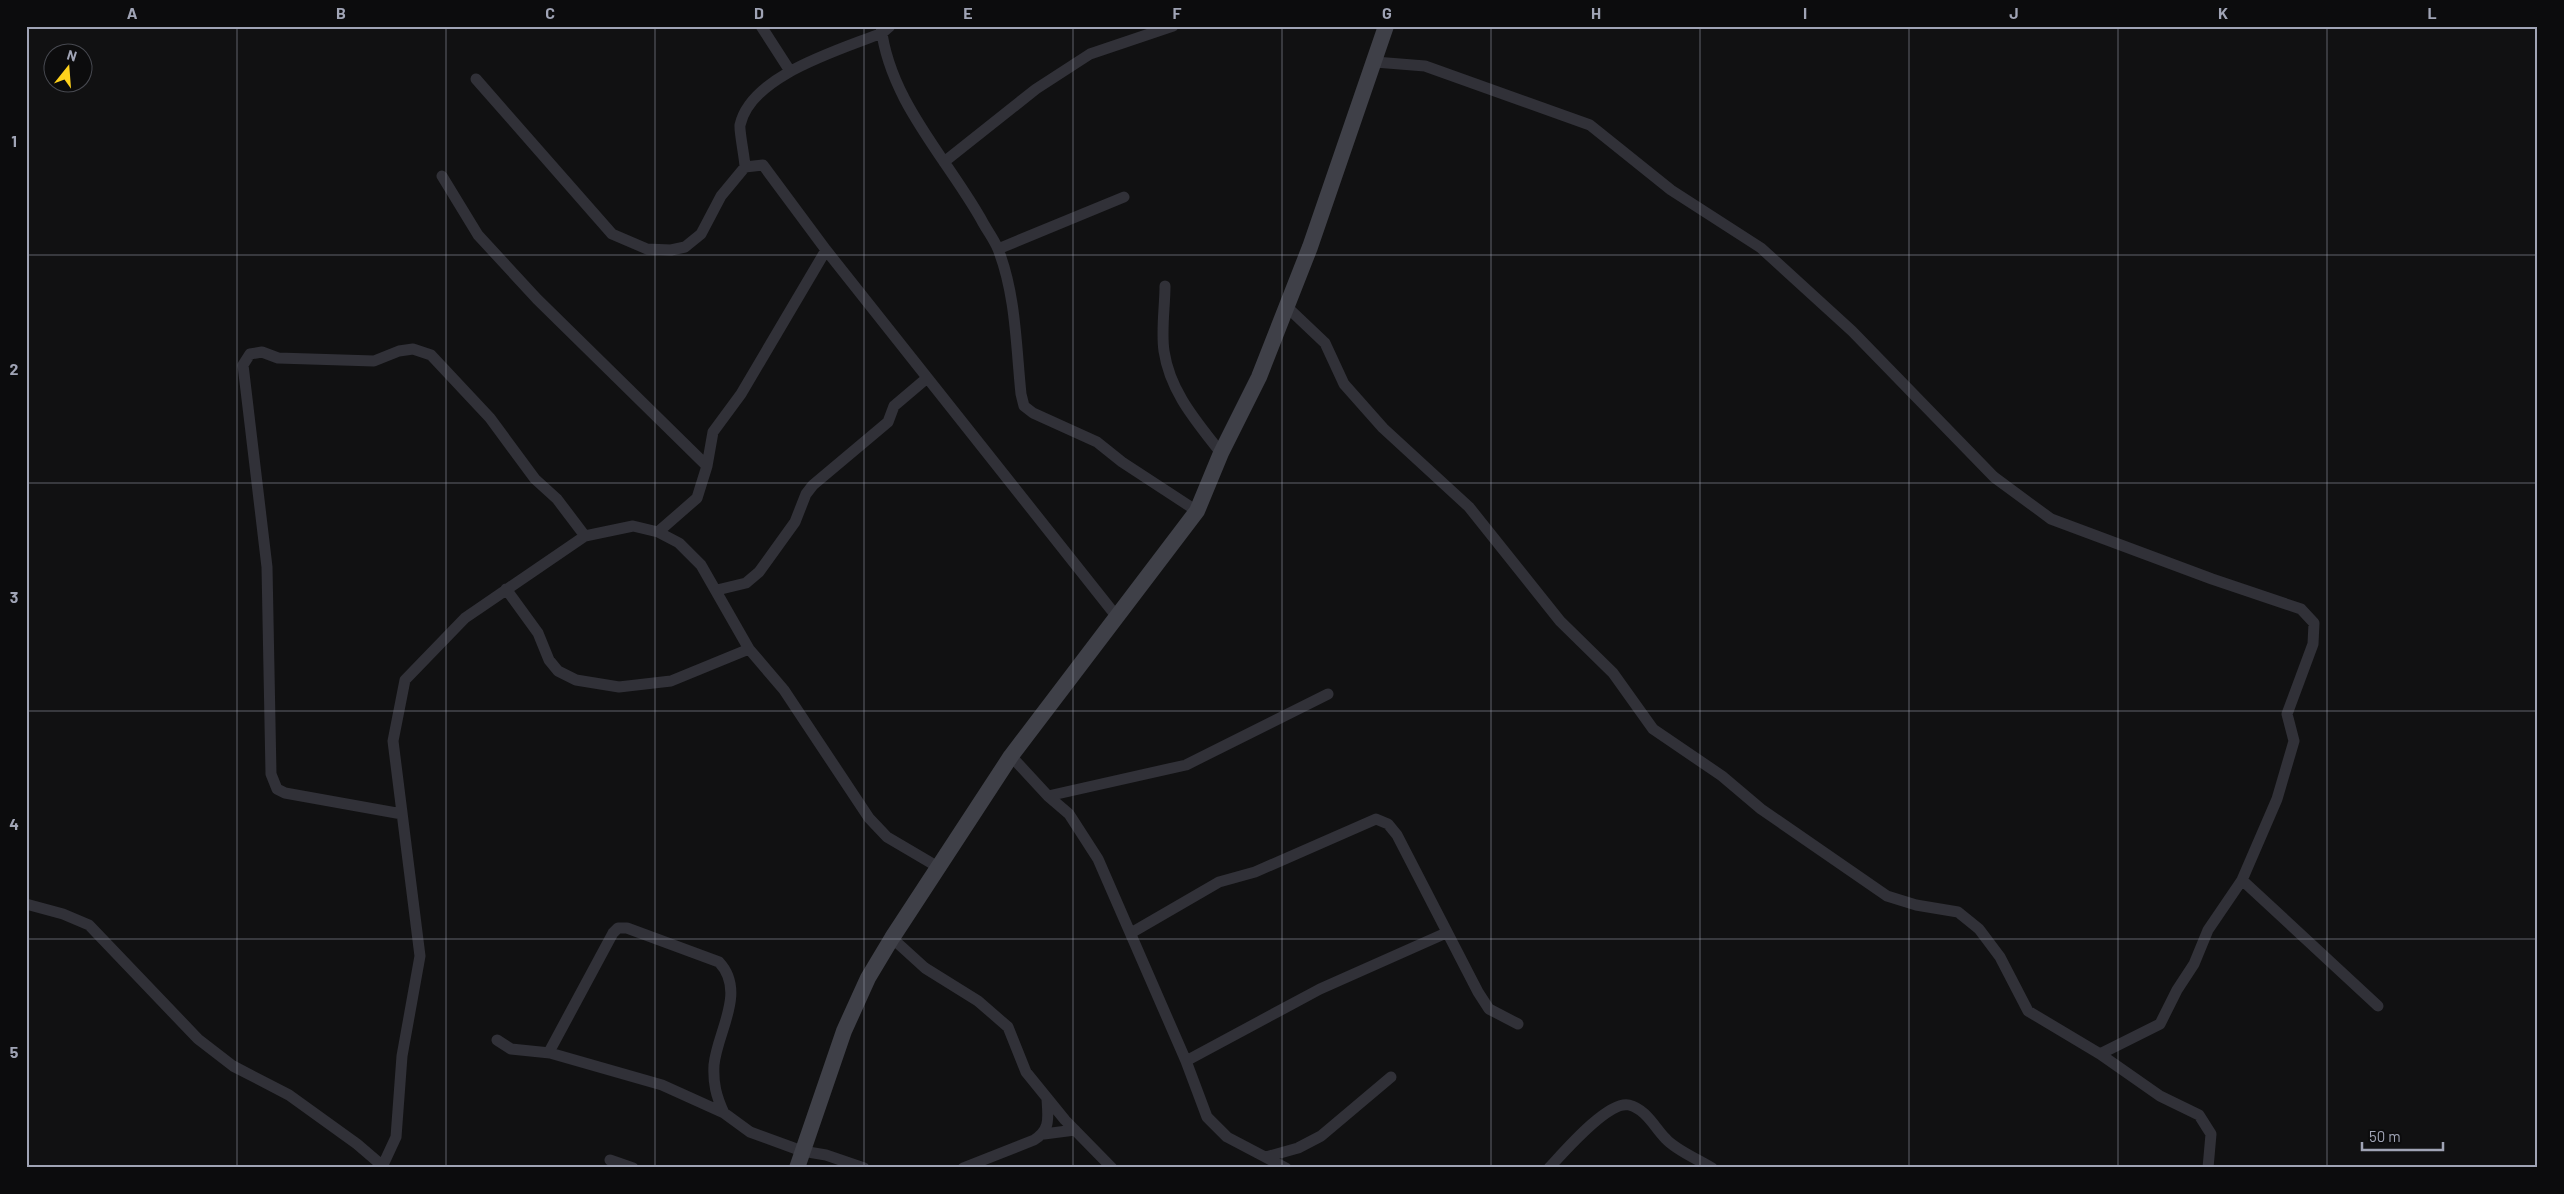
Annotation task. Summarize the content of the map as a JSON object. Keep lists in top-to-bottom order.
{
  "scale_bar": "50 m",
  "north": "top",
  "grid": {
    "columns": [
      "A",
      "B",
      "C",
      "D",
      "E",
      "F",
      "G",
      "H",
      "I",
      "J",
      "K",
      "L"
    ],
    "rows": [
      "1",
      "2",
      "3",
      "4",
      "5"
    ]
  }
}
